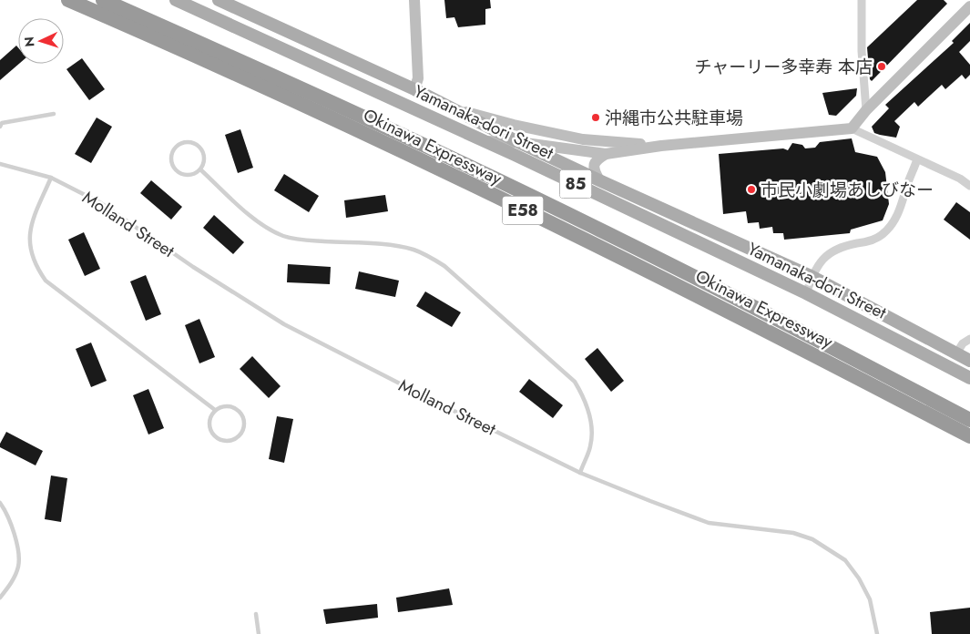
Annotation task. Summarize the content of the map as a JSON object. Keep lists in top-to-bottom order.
{
  "streets": {
    "highway": ["Okinawa Expressway", "E58"],
    "main road": ["Yamanaka-dori Street", "85"],
    "lane": ["Molland Street"]
  },
  "places": ["チャーリー多幸寿 本店", "沖縄市公共駐車場", "市民小劇場あしびなー"],
  "north": "left"
}
